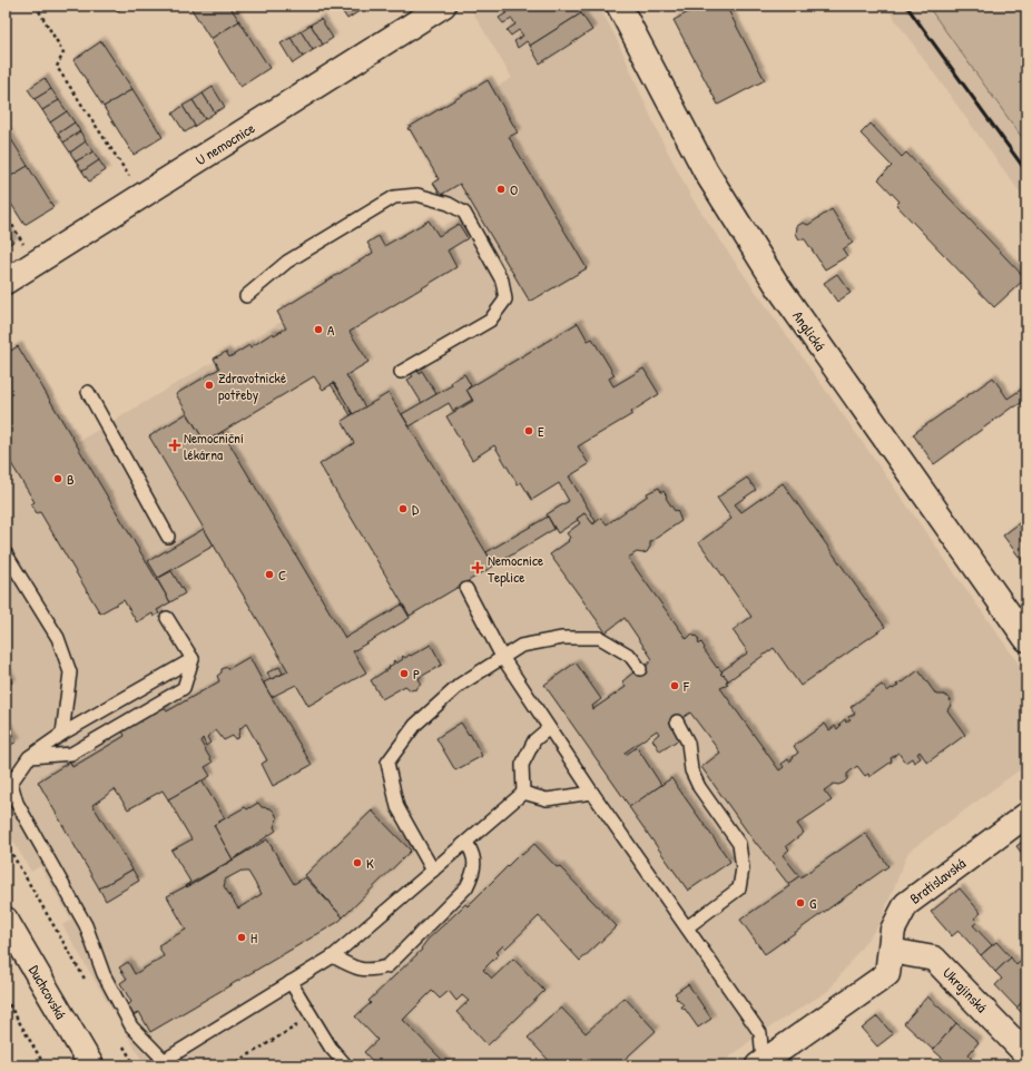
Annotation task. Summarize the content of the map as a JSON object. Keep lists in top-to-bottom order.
{
  "streets": {
    "street": [
      "U nemocnice",
      "Anglická",
      "Bratislavská",
      "Ukrajinská",
      "Duchcovská"
    ]
  },
  "crossings": [
    ["Bratislavská", "Ukrajinská"]
  ],
  "places": {
    "other": [
      "O",
      "A",
      "Zdravotnické potřeby",
      "E",
      "B",
      "D",
      "C",
      "P",
      "F",
      "K",
      "G",
      "H"
    ],
    "health": ["Nemocniční lékárna", "Nemocnice Teplice"]
  }
}
